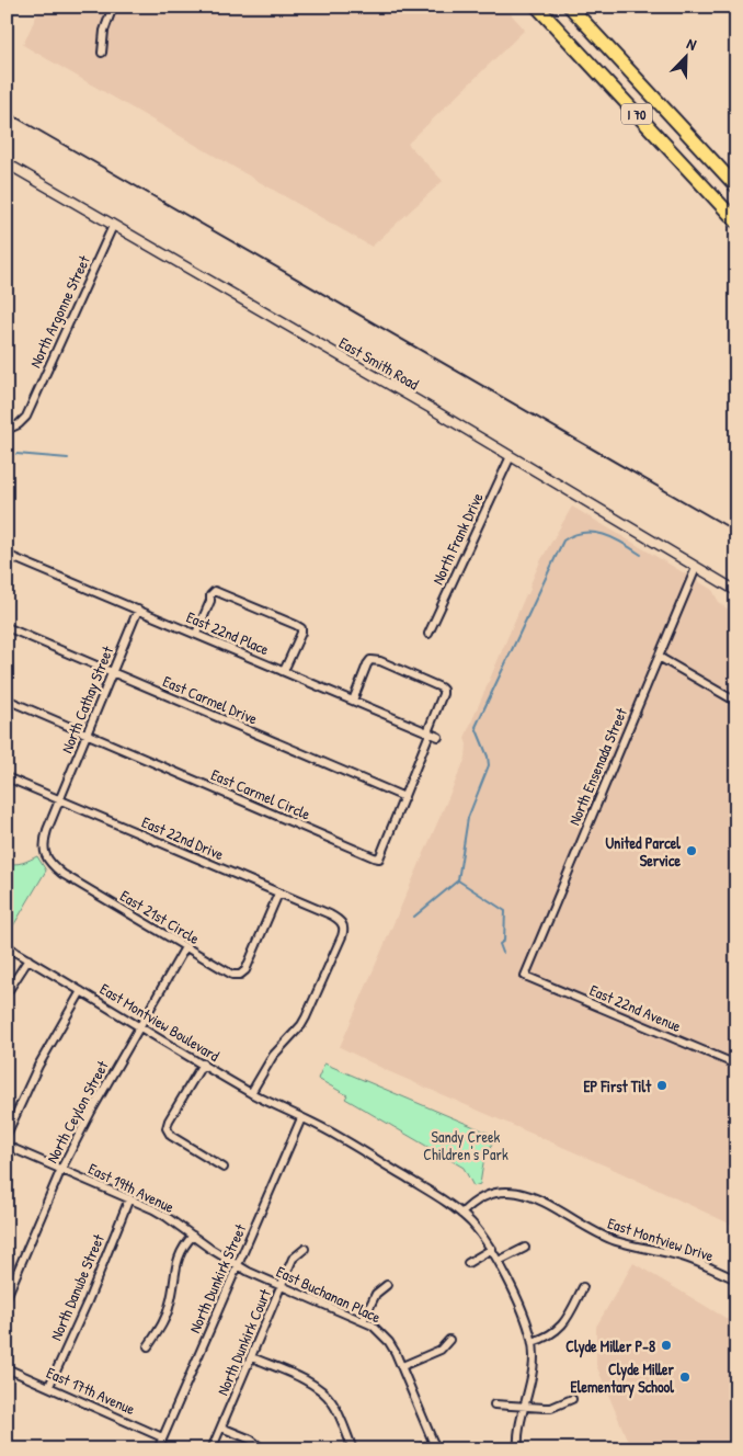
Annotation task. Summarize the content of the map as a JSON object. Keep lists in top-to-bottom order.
{
  "streets": {
    "highway": ["I 70"],
    "street": [
      "North Argonne Street",
      "East Smith Road",
      "North Frank Drive",
      "East 22nd Place",
      "North Cathay Street",
      "East Carmel Drive",
      "North Ensenada Street",
      "East Carmel Circle",
      "East 22nd Drive",
      "East 21st Circle",
      "East 22nd Avenue",
      "East Montview Boulevard",
      "North Ceylon Street",
      "East 19th Avenue",
      "East Montview Drive",
      "North Dunkirk Street",
      "North Danube Street",
      "East Buchanan Place",
      "North Dunkirk Court",
      "East 17th Avenue"
    ]
  },
  "crossings": [
    ["North Argonne Street", "East Smith Road"],
    ["East Smith Road", "North Frank Drive"],
    ["East Smith Road", "North Ensenada Street"],
    ["East 22nd Place", "North Cathay Street"],
    ["East 22nd Place", "East Carmel Circle"],
    ["North Cathay Street", "East Carmel Drive"],
    ["North Cathay Street", "East Carmel Circle"],
    ["North Cathay Street", "East 22nd Drive"],
    ["North Cathay Street", "East 21st Circle"],
    ["East Carmel Drive", "East Carmel Circle"],
    ["North Ensenada Street", "East 22nd Avenue"],
    ["East 22nd Drive", "East 21st Circle"],
    ["East 22nd Drive", "East Montview Boulevard"],
    ["East 21st Circle", "North Ceylon Street"],
    ["East Montview Boulevard", "North Ceylon Street"],
    ["East Montview Boulevard", "East Montview Drive"],
    ["East Montview Boulevard", "North Dunkirk Street"],
    ["North Ceylon Street", "East 19th Avenue"],
    ["East 19th Avenue", "North Dunkirk Street"],
    ["East 19th Avenue", "North Danube Street"],
    ["East 19th Avenue", "East Buchanan Place"],
    ["North Dunkirk Street", "East Buchanan Place"],
    ["North Dunkirk Street", "East 17th Avenue"],
    ["North Danube Street", "East 17th Avenue"],
    ["East Buchanan Place", "North Dunkirk Court"]
  ],
  "parks": ["Sandy Creek Children's Park"],
  "places": [
    "United Parcel Service",
    "EP First Tilt",
    "Clyde Miller P-8",
    "Clyde Miller Elementary School"
  ],
  "north": "top right"
}
